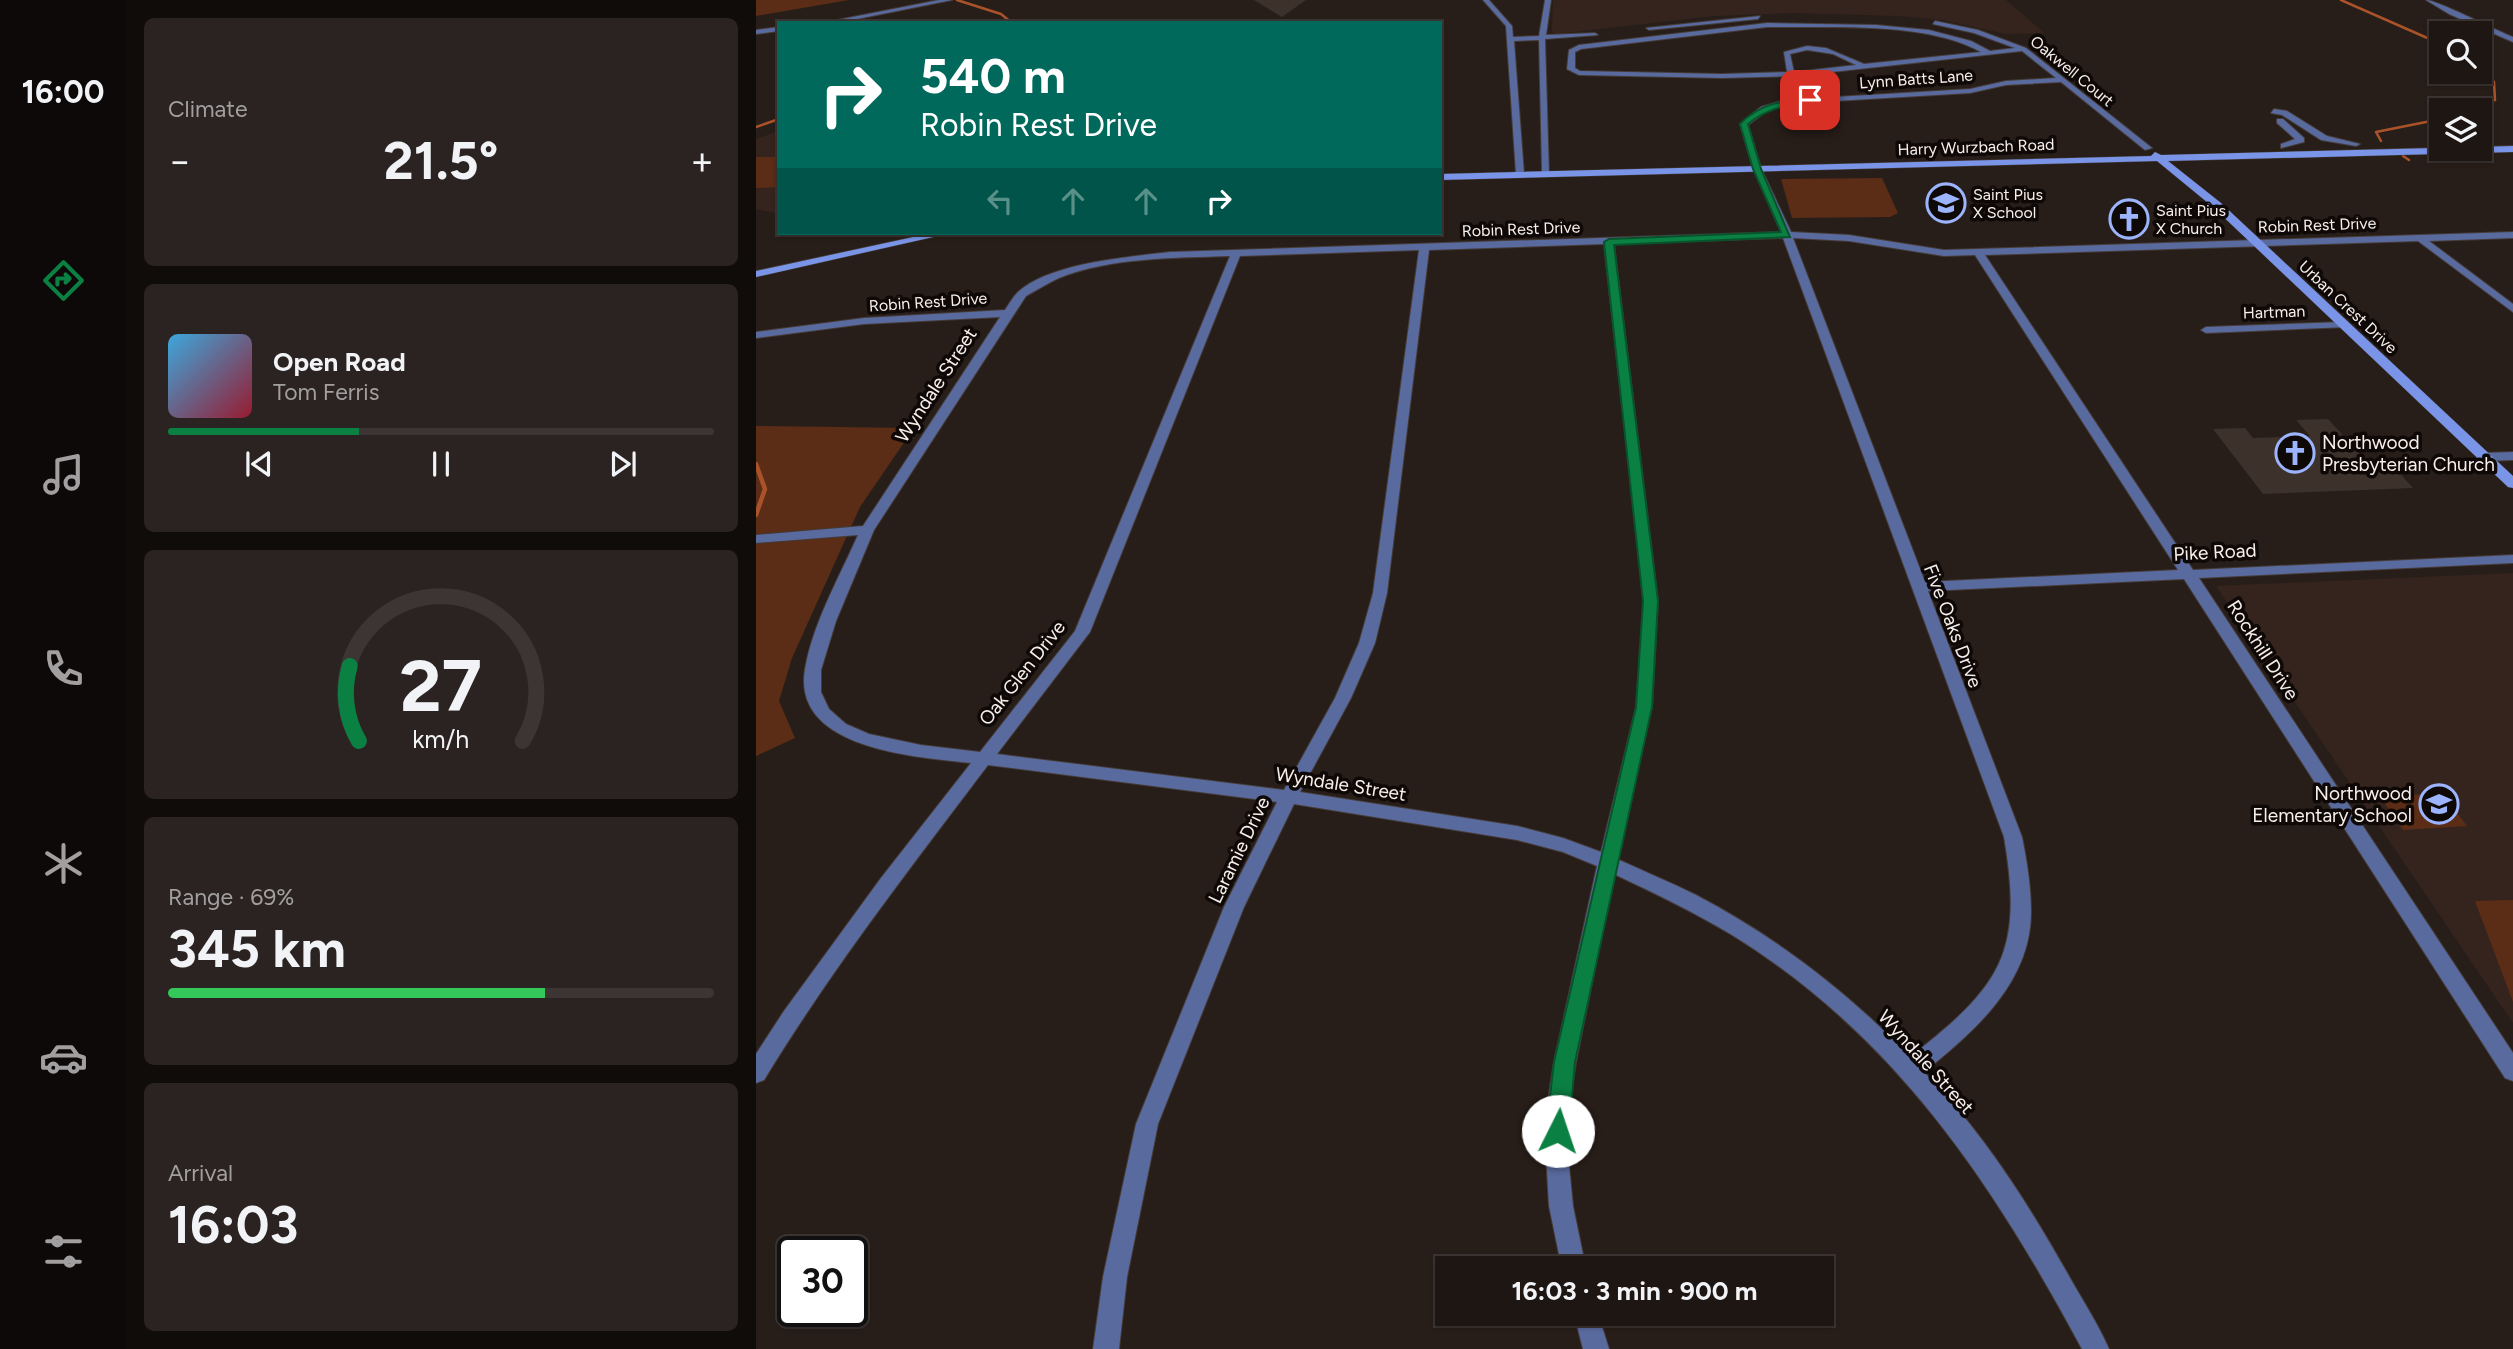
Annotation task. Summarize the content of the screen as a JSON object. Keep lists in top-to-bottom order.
{
  "streets": {
    "main road": ["Harry Wurzbach Road", "Urban Crest Drive"],
    "street": [
      "Oakwell Court",
      "Lynn Batts Lane",
      "Robin Rest Drive",
      "Hartman",
      "Wyndale Street",
      "Pike Road",
      "Five Oaks Drive",
      "Rockhill Drive",
      "Oak Glen Drive",
      "Laramie Drive"
    ]
  },
  "crossings": [
    ["Oakwell Court", "Lynn Batts Lane"],
    ["Oakwell Court", "Harry Wurzbach Road"],
    ["Oakwell Court", "Urban Crest Drive"],
    ["Lynn Batts Lane", "Harry Wurzbach Road"],
    ["Lynn Batts Lane", "Five Oaks Drive"],
    ["Harry Wurzbach Road", "Urban Crest Drive"],
    ["Harry Wurzbach Road", "Five Oaks Drive"],
    ["Robin Rest Drive", "Urban Crest Drive"],
    ["Robin Rest Drive", "Wyndale Street"],
    ["Robin Rest Drive", "Five Oaks Drive"],
    ["Robin Rest Drive", "Rockhill Drive"],
    ["Robin Rest Drive", "Oak Glen Drive"],
    ["Robin Rest Drive", "Laramie Drive"],
    ["Urban Crest Drive", "Hartman"],
    ["Wyndale Street", "Five Oaks Drive"],
    ["Wyndale Street", "Oak Glen Drive"],
    ["Wyndale Street", "Laramie Drive"],
    ["Pike Road", "Five Oaks Drive"],
    ["Pike Road", "Rockhill Drive"]
  ],
  "places": {
    "school or university": ["Saint Pius X School", "Northwood Elementary School"],
    "church": ["Saint Pius X Church", "Northwood Presbyterian Church"]
  },
  "page": {
    "tabs": "16:00",
    "tile": [
      "Climate",
      ["Range · 69%", "345 km"],
      ["Arrival", "16:03"]
    ],
    "turn": ["540 m", "Robin Rest Drive"],
    "heat": ["−", "21.5°", "+"],
    "song": ["Open Road", "Tom Ferris"],
    "limit": "30",
    "trip": "16:03 · 3 min · 900 m",
    "gauge": ["27", "km/h"]
  }
}
